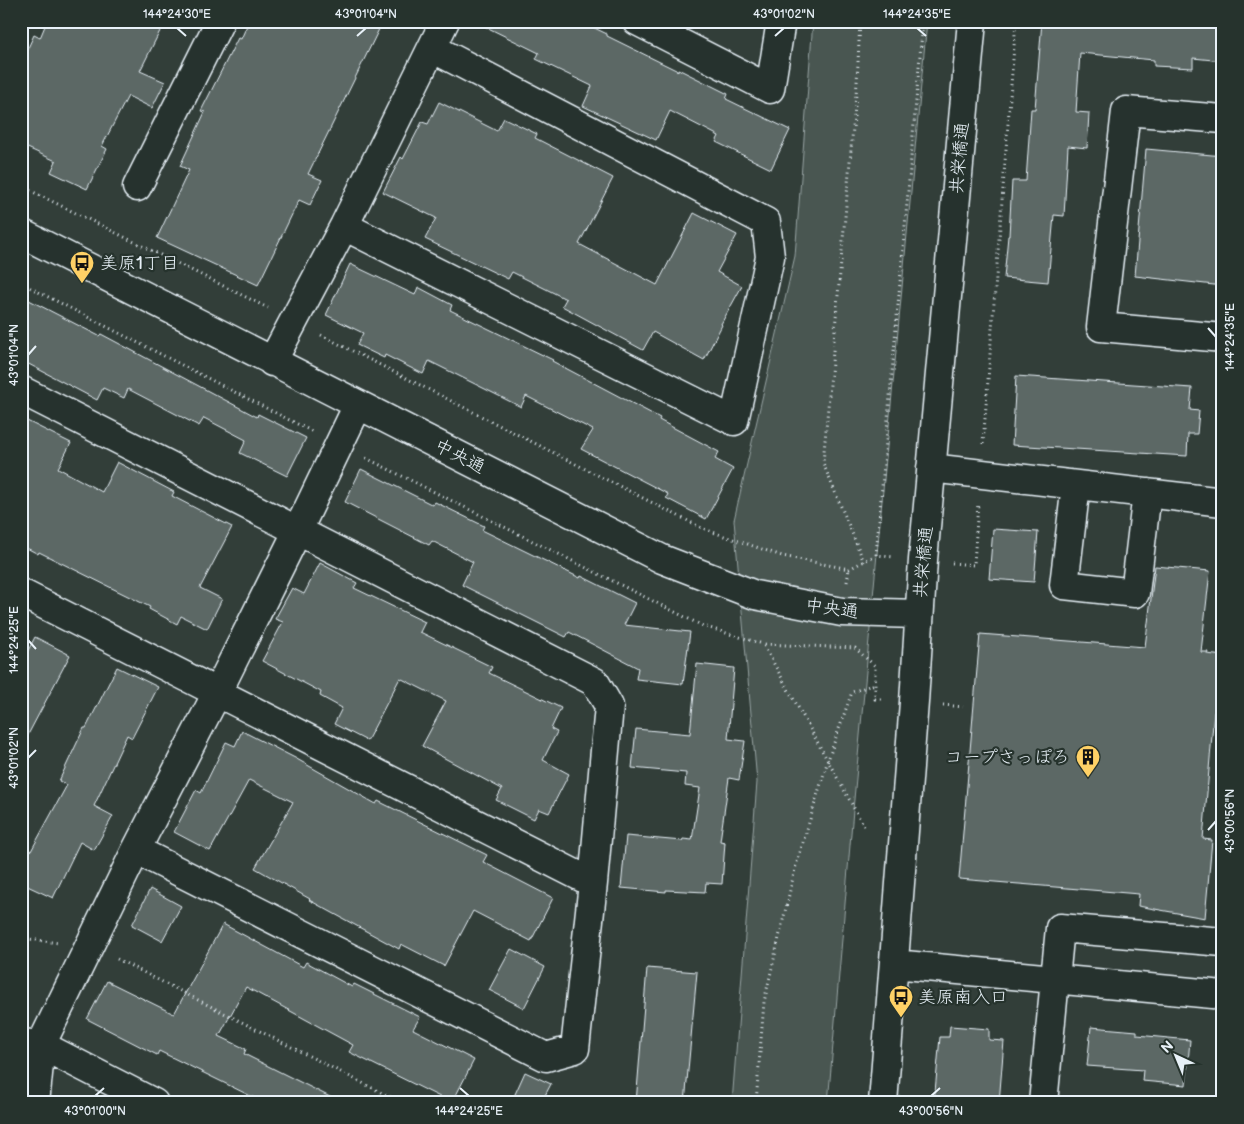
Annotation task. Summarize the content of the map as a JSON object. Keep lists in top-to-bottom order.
{
  "streets": {
    "street": ["共栄橋通", "中央通"]
  },
  "crossings": [
    ["共栄橋通", "中央通"]
  ],
  "places": {
    "bus stop": ["美原1丁目", "美原南入口"],
    "building": ["コープさっぽろ"]
  },
  "north": "top left",
  "coordinates": [
    "144°24'30\"E",
    "43°01'04\"N",
    "43°01'02\"N",
    "144°24'35\"E",
    "144°24'25\"E",
    "43°00'56\"N",
    "43°01'00\"N"
  ]
}
